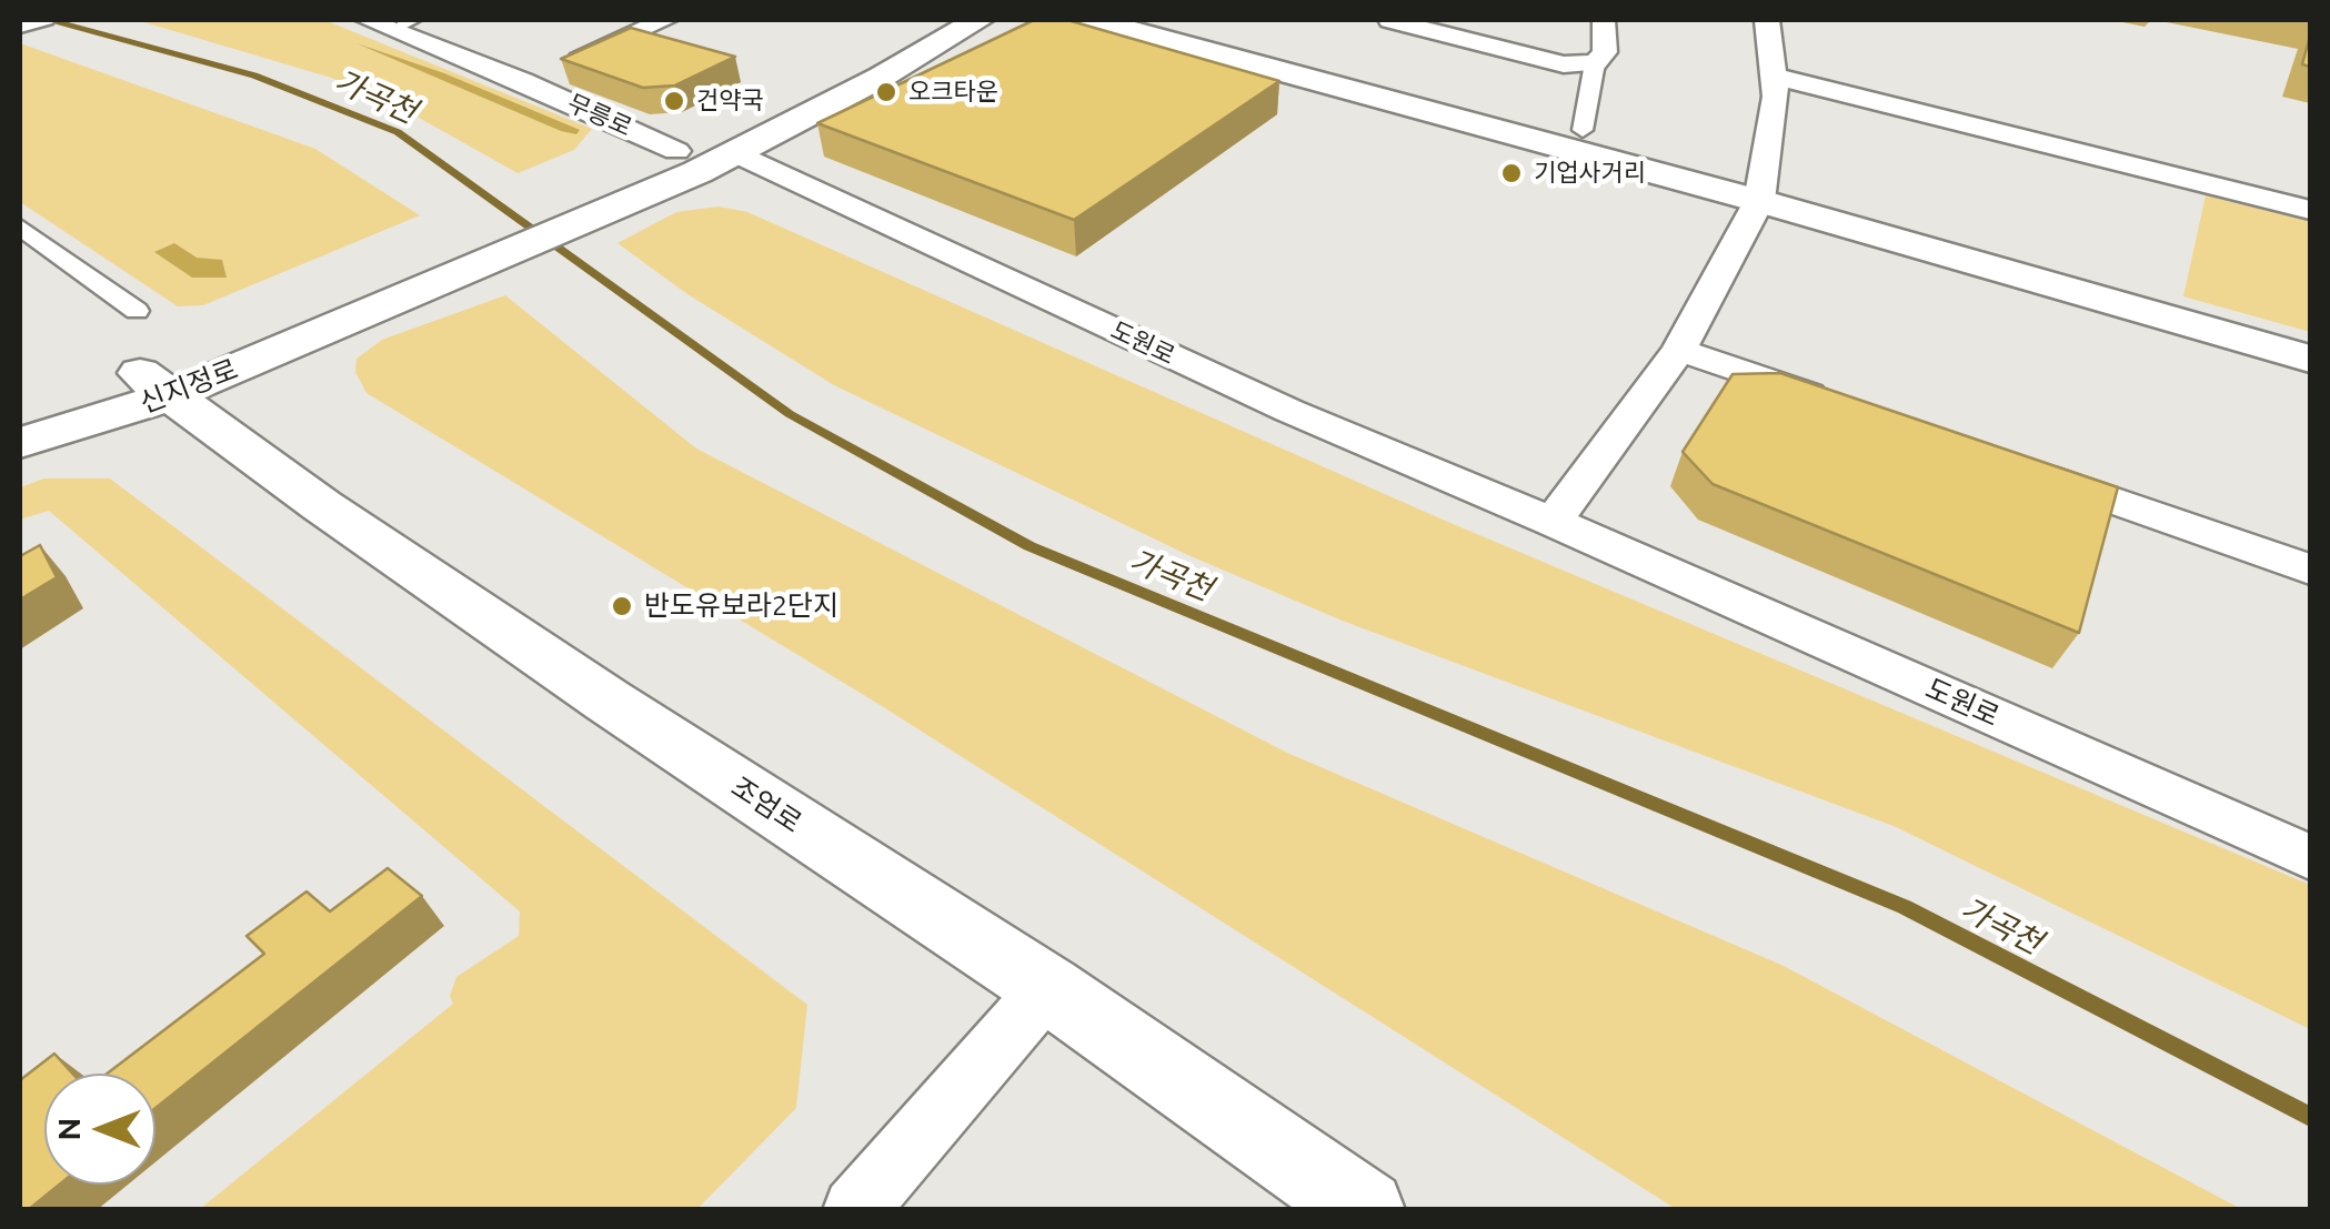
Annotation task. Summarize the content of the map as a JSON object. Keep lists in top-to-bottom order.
{
  "streets": {
    "street": [
      "무릉로",
      "도원로",
      "신지정로",
      "조엄로"
    ]
  },
  "crossings": [
    ["신지정로", "조엄로"]
  ],
  "water": ["가곡천"],
  "places": [
    "오크타운",
    "건약국",
    "기업사거리",
    "반도유보라2단지"
  ],
  "north": "left"
}
